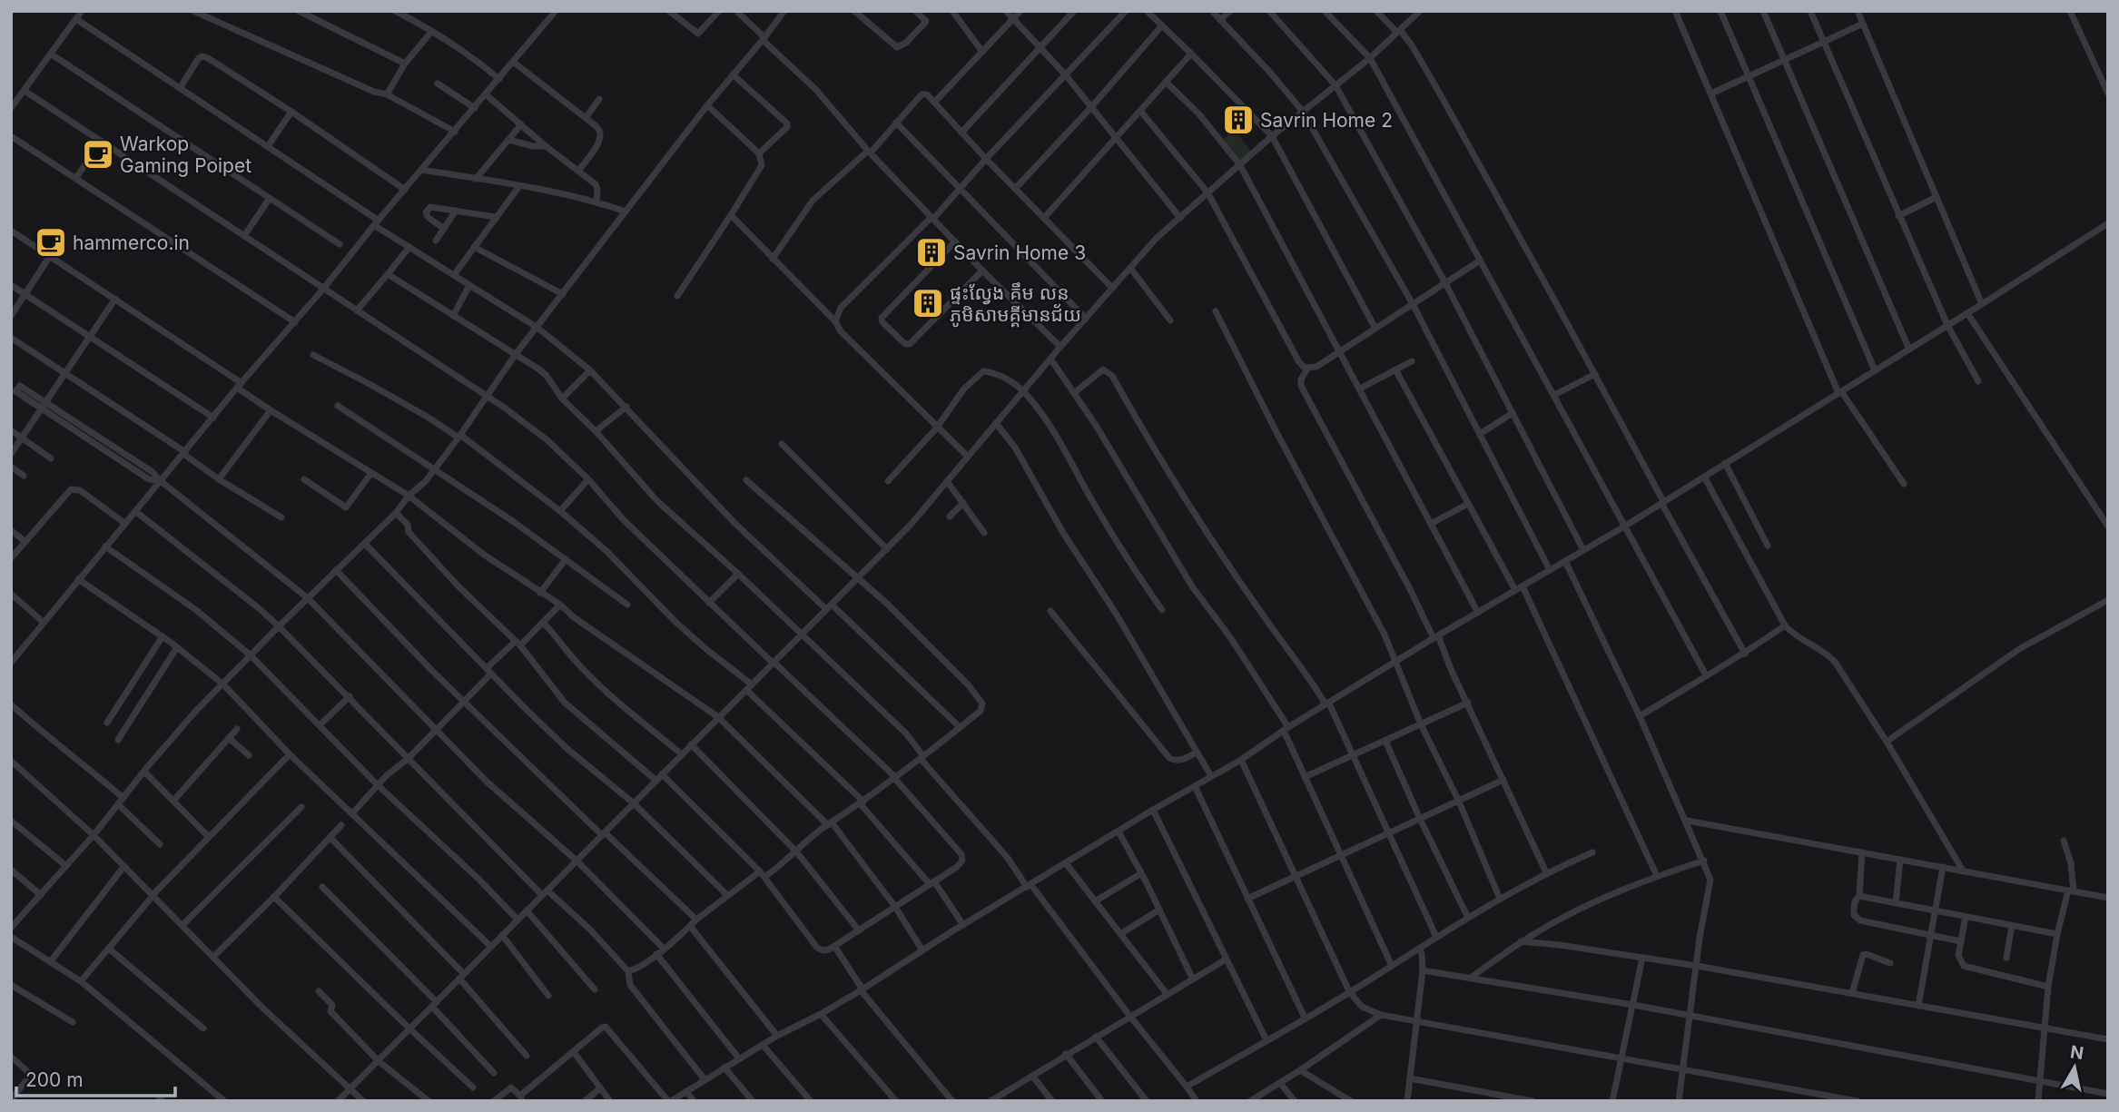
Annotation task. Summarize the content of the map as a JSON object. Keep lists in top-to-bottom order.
{
  "places": {
    "building": ["Savrin Home 2", "Savrin Home 3", "ផ្ទះល្វែង គឹម លន ភូមិសាមគ្គីមានជ័យ"],
    "cafe": ["Warkop Gaming Poipet", "hammerco.in"]
  },
  "scale_bar": "200 m",
  "north": "top"
}
